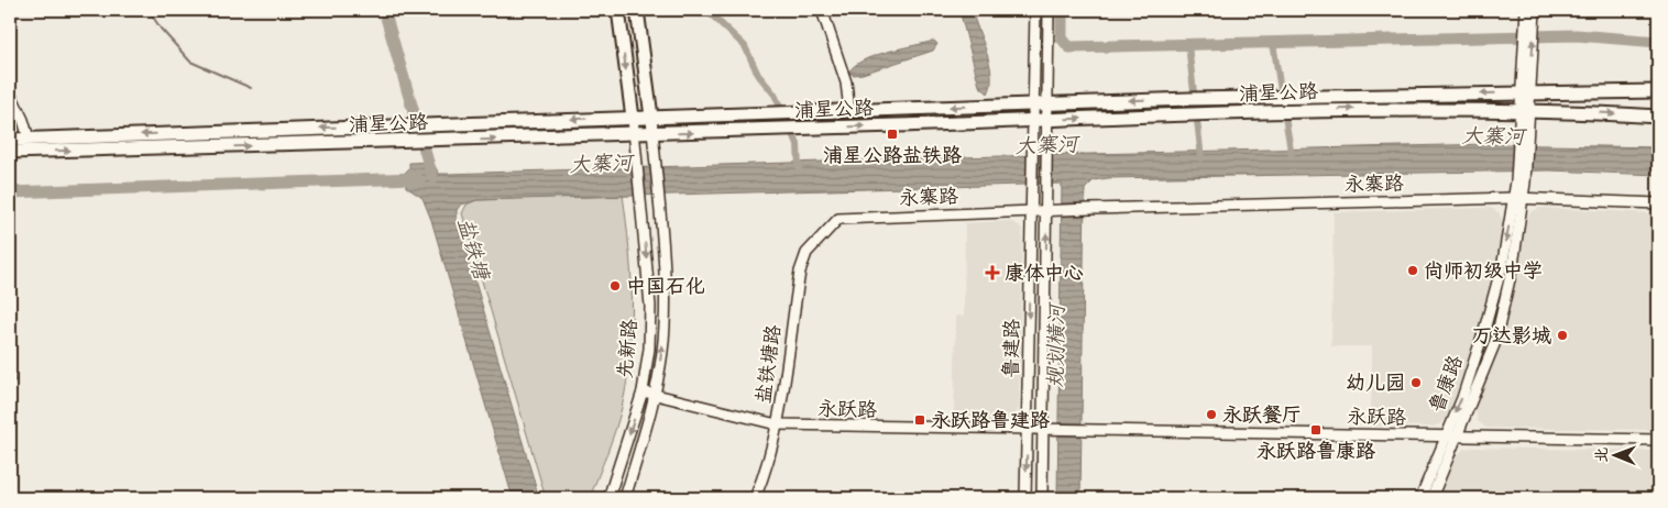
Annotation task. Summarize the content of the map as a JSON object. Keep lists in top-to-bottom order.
{
  "streets": {
    "main road": ["浦星公路"],
    "street": [
      "永寨路",
      "先新路",
      "鲁建路",
      "盐铁塘路",
      "鲁康路",
      "永跃路"
    ]
  },
  "crossings": [
    ["浦星公路", "先新路"],
    ["浦星公路", "鲁建路"],
    ["浦星公路", "鲁康路"],
    ["永寨路", "鲁建路"],
    ["永寨路", "盐铁塘路"],
    ["永寨路", "鲁康路"],
    ["先新路", "永跃路"],
    ["鲁建路", "永跃路"],
    ["盐铁塘路", "永跃路"],
    ["鲁康路", "永跃路"]
  ],
  "water": ["大寨河", "盐铁塘", "规划横河"],
  "places": {
    "transit": ["浦星公路盐铁路", "永跃路鲁建路", "永跃路鲁康路"],
    "other": [
      "尚师初级中学",
      "中国石化",
      "万达影城",
      "幼儿园",
      "永跃餐厅"
    ],
    "health": ["康体中心"]
  },
  "north": "left"
}
